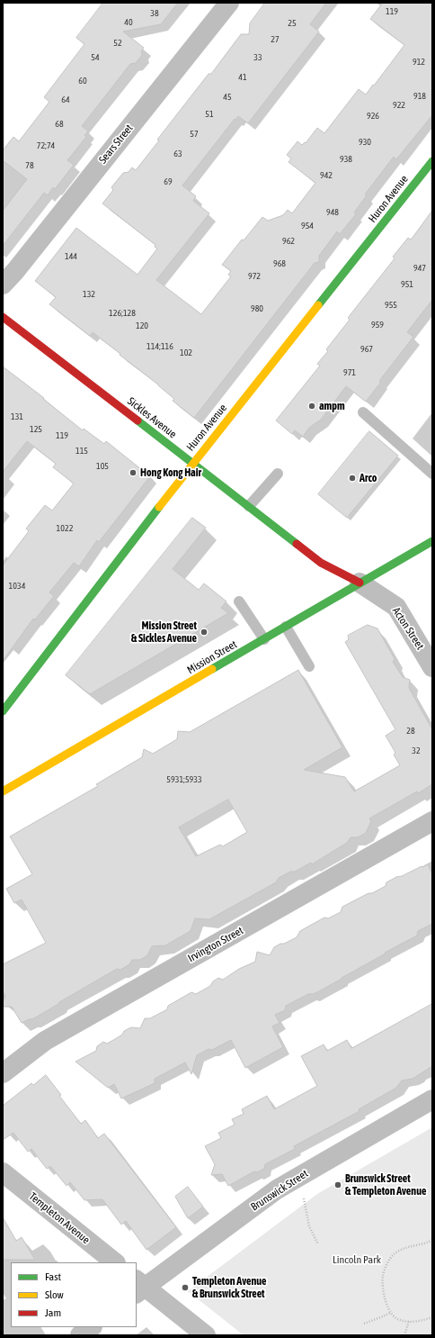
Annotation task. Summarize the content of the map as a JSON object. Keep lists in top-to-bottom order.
{
  "streets": {
    "street": [
      "Sears Street",
      "Huron Avenue",
      "Sickles Avenue",
      "Acton Street",
      "Mission Street",
      "Irvington Street",
      "Brunswick Street",
      "Templeton Avenue"
    ]
  },
  "crossings": [
    ["Huron Avenue", "Sickles Avenue"],
    ["Sickles Avenue", "Acton Street"],
    ["Sickles Avenue", "Mission Street"],
    ["Acton Street", "Mission Street"]
  ],
  "parks": ["Lincoln Park"],
  "places": [
    "ampm",
    "Hong Kong Hair",
    "Arco",
    "Mission Street & Sickles Avenue",
    "Brunswick Street & Templeton Avenue",
    "Templeton Avenue & Brunswick Street"
  ],
  "house_numbers": [
    "119",
    "38",
    "40",
    "25",
    "27",
    "52",
    "54",
    "33",
    "912",
    "41",
    "60",
    "918",
    "45",
    "64",
    "922",
    "51",
    "926",
    "68",
    "57",
    "930",
    "72;74",
    "63",
    "938",
    "78",
    "942",
    "69",
    "948",
    "954",
    "962",
    "144",
    "968",
    "947",
    "972",
    "951",
    "132",
    "955",
    "980",
    "126;128",
    "959",
    "120",
    "114;116",
    "967",
    "102",
    "971",
    "131",
    "125",
    "119",
    "115",
    "105",
    "1022",
    "1034",
    "28",
    "32",
    "5931;5933"
  ],
  "legend": ["Fast", "Slow", "Jam"]
}
